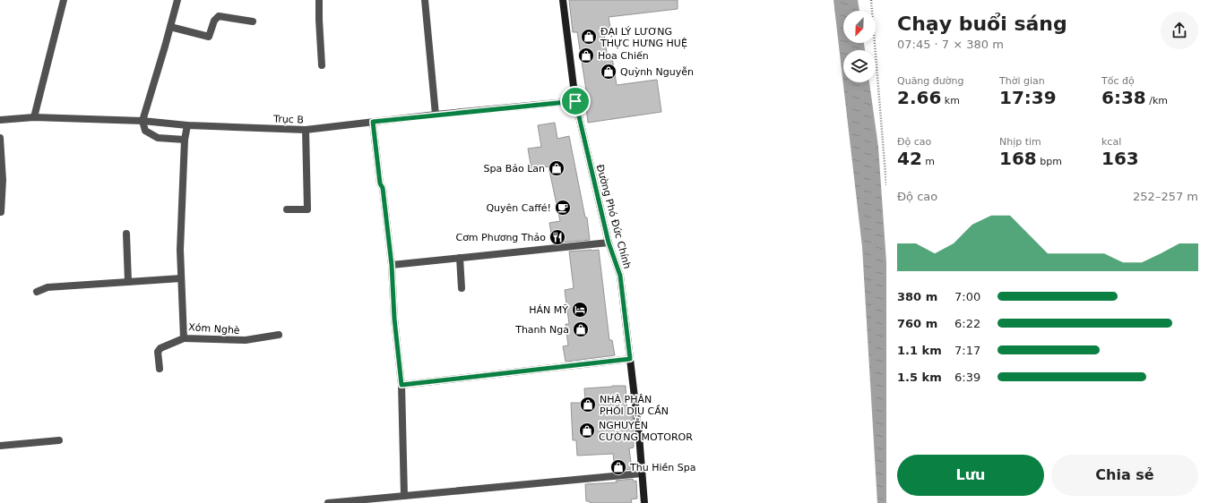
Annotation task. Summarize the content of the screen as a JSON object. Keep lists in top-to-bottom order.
{
  "streets": {
    "main road": ["Đường Phó Đức Chính"],
    "street": ["Trục B", "Xóm Nghè"]
  },
  "crossings": [
    ["Trục B", "Đường Phó Đức Chính"],
    ["Trục B", "Xóm Nghè"]
  ],
  "places": {
    "shop": [
      "ĐẠI LÝ LƯƠNG THỰC HƯNG HUỆ",
      "Hoa Chiến",
      "Quỳnh Nguyễn",
      "Spa Bảo Lan",
      "Thanh Nga",
      "NHÀ PHÂN PHỐI DỊU CẦN",
      "NGHUYỄN CƯỜNG MOTOROR",
      "Thu Hiền Spa"
    ],
    "cafe": ["Quyên Caffé!"],
    "restaurant": ["Cơm Phương Thảo"],
    "hotel": ["HÁN MỸ"]
  },
  "north": "bottom left",
  "page": {
    "heading": ["Chạy buổi sáng", "07:45 · 7 × 380 m"],
    "stats": [
      ["Quãng đường", "2.66 km"],
      ["Thời gian", "17:39"],
      ["Tốc độ", "6:38 /km"],
      ["Độ cao", "42 m"],
      ["Nhịp tim", "168 bpm"],
      ["kcal", "163"]
    ],
    "chart": ["Độ cao", "252–257 m"],
    "list": [
      {
        "name": "380 m",
        "note": "7:00"
      },
      {
        "name": "760 m",
        "note": "6:22"
      },
      {
        "name": "1.1 km",
        "note": "7:17"
      },
      {
        "name": "1.5 km",
        "note": "6:39"
      }
    ],
    "buttons": ["Lưu", "Chia sẻ"]
  }
}
